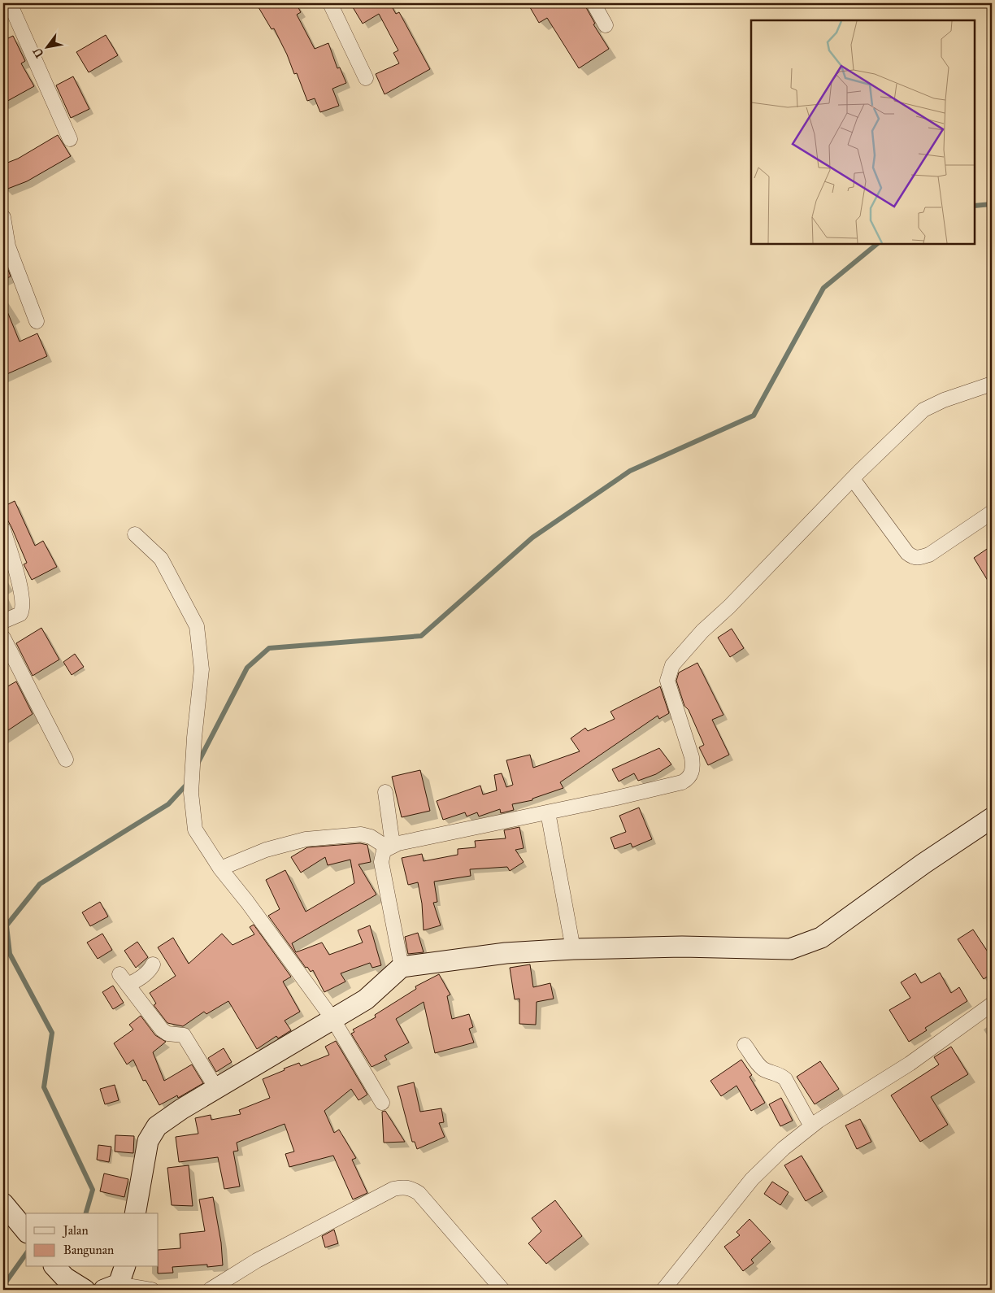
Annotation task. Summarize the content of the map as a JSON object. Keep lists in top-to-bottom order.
{
  "legend": ["Jalan", "Bangunan"],
  "north": "bottom left"
}
